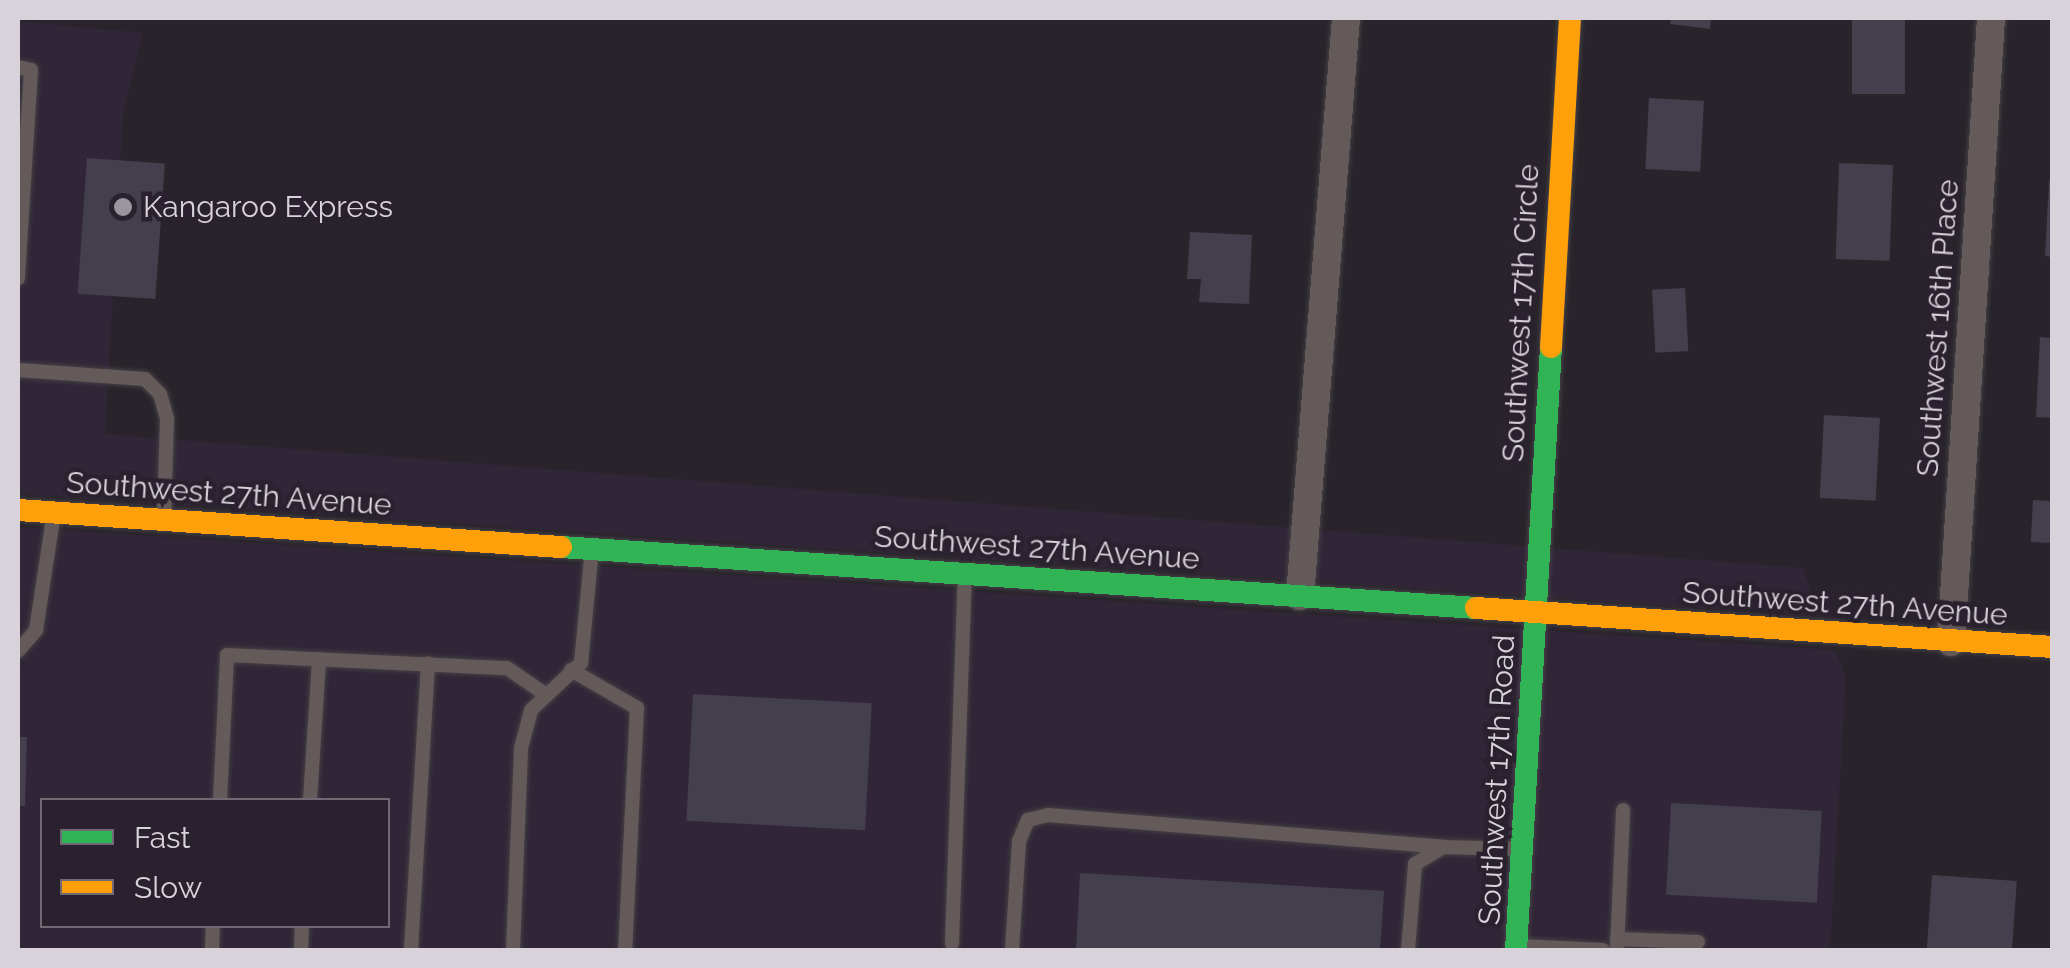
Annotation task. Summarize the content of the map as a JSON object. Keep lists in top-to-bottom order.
{
  "streets": {
    "main road": ["Southwest 17th Circle", "Southwest 27th Avenue", "Southwest 17th Road"],
    "street": ["Southwest 16th Place"]
  },
  "crossings": [
    ["Southwest 17th Circle", "Southwest 27th Avenue"],
    ["Southwest 17th Circle", "Southwest 17th Road"],
    ["Southwest 16th Place", "Southwest 27th Avenue"],
    ["Southwest 27th Avenue", "Southwest 17th Road"]
  ],
  "places": ["Kangaroo Express"],
  "legend": ["Fast", "Slow"]
}
